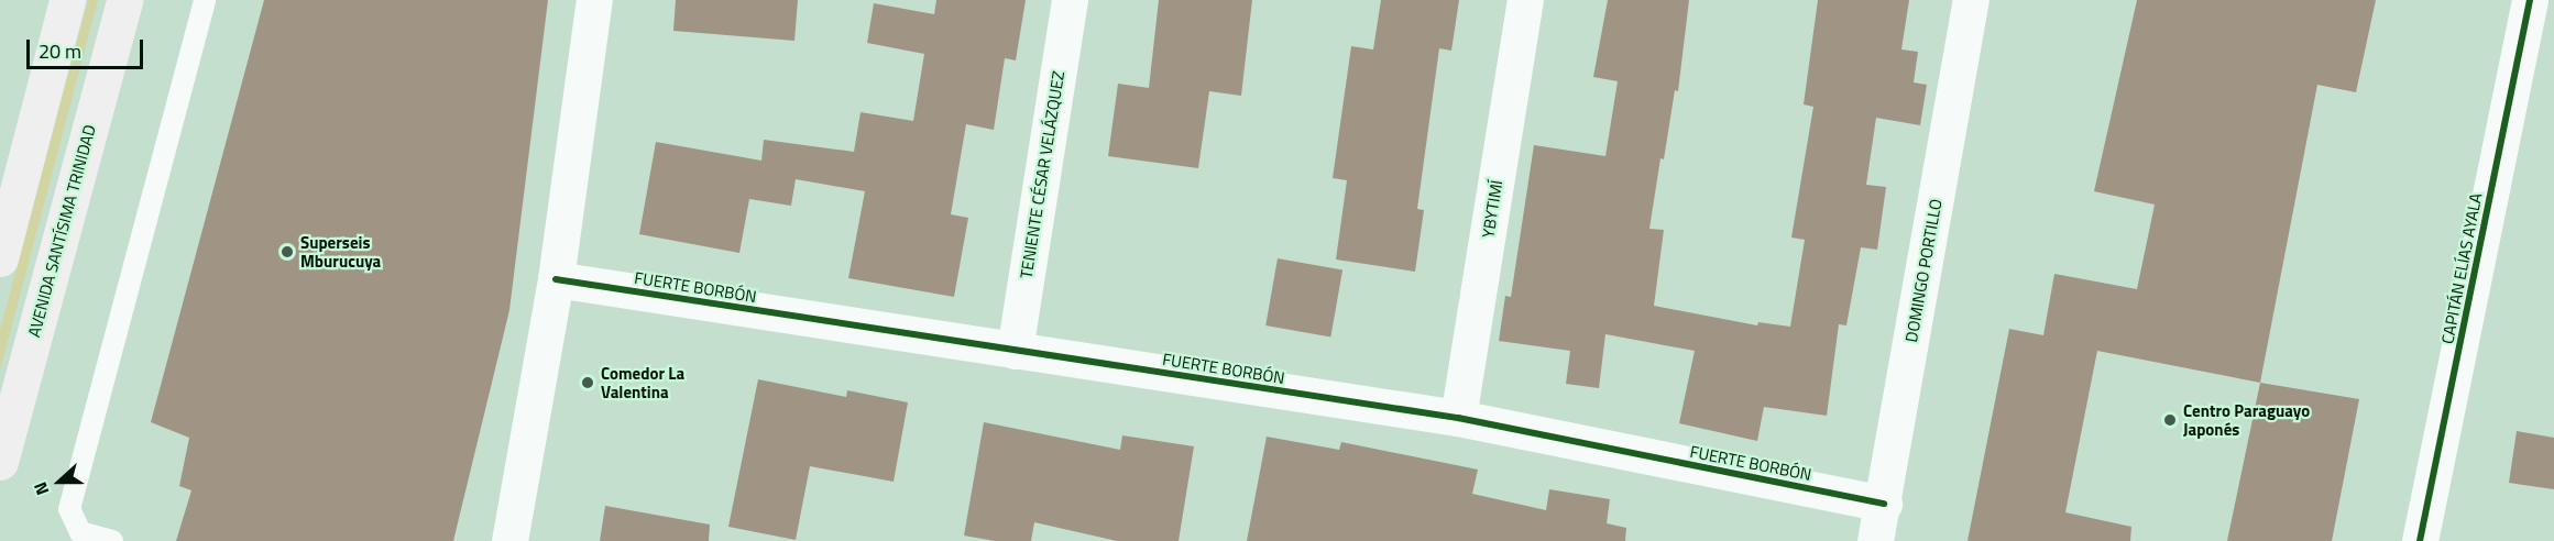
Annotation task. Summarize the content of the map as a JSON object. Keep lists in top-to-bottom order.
{
  "streets": {
    "main road": ["AVENIDA SANTÍSIMA TRINIDAD"],
    "street": [
      "TENIENTE CÉSAR VELÁZQUEZ",
      "YBYTIMÍ",
      "CAPITÁN ELÍAS AYALA",
      "DOMINGO PORTILLO",
      "FUERTE BORBÓN"
    ]
  },
  "crossings": [
    ["TENIENTE CÉSAR VELÁZQUEZ", "FUERTE BORBÓN"],
    ["YBYTIMÍ", "FUERTE BORBÓN"],
    ["DOMINGO PORTILLO", "FUERTE BORBÓN"]
  ],
  "places": ["Superseis Mburucuya", "Comedor La Valentina", "Centro Paraguayo Japonés"],
  "scale_bar": "20 m",
  "north": "left"
}
